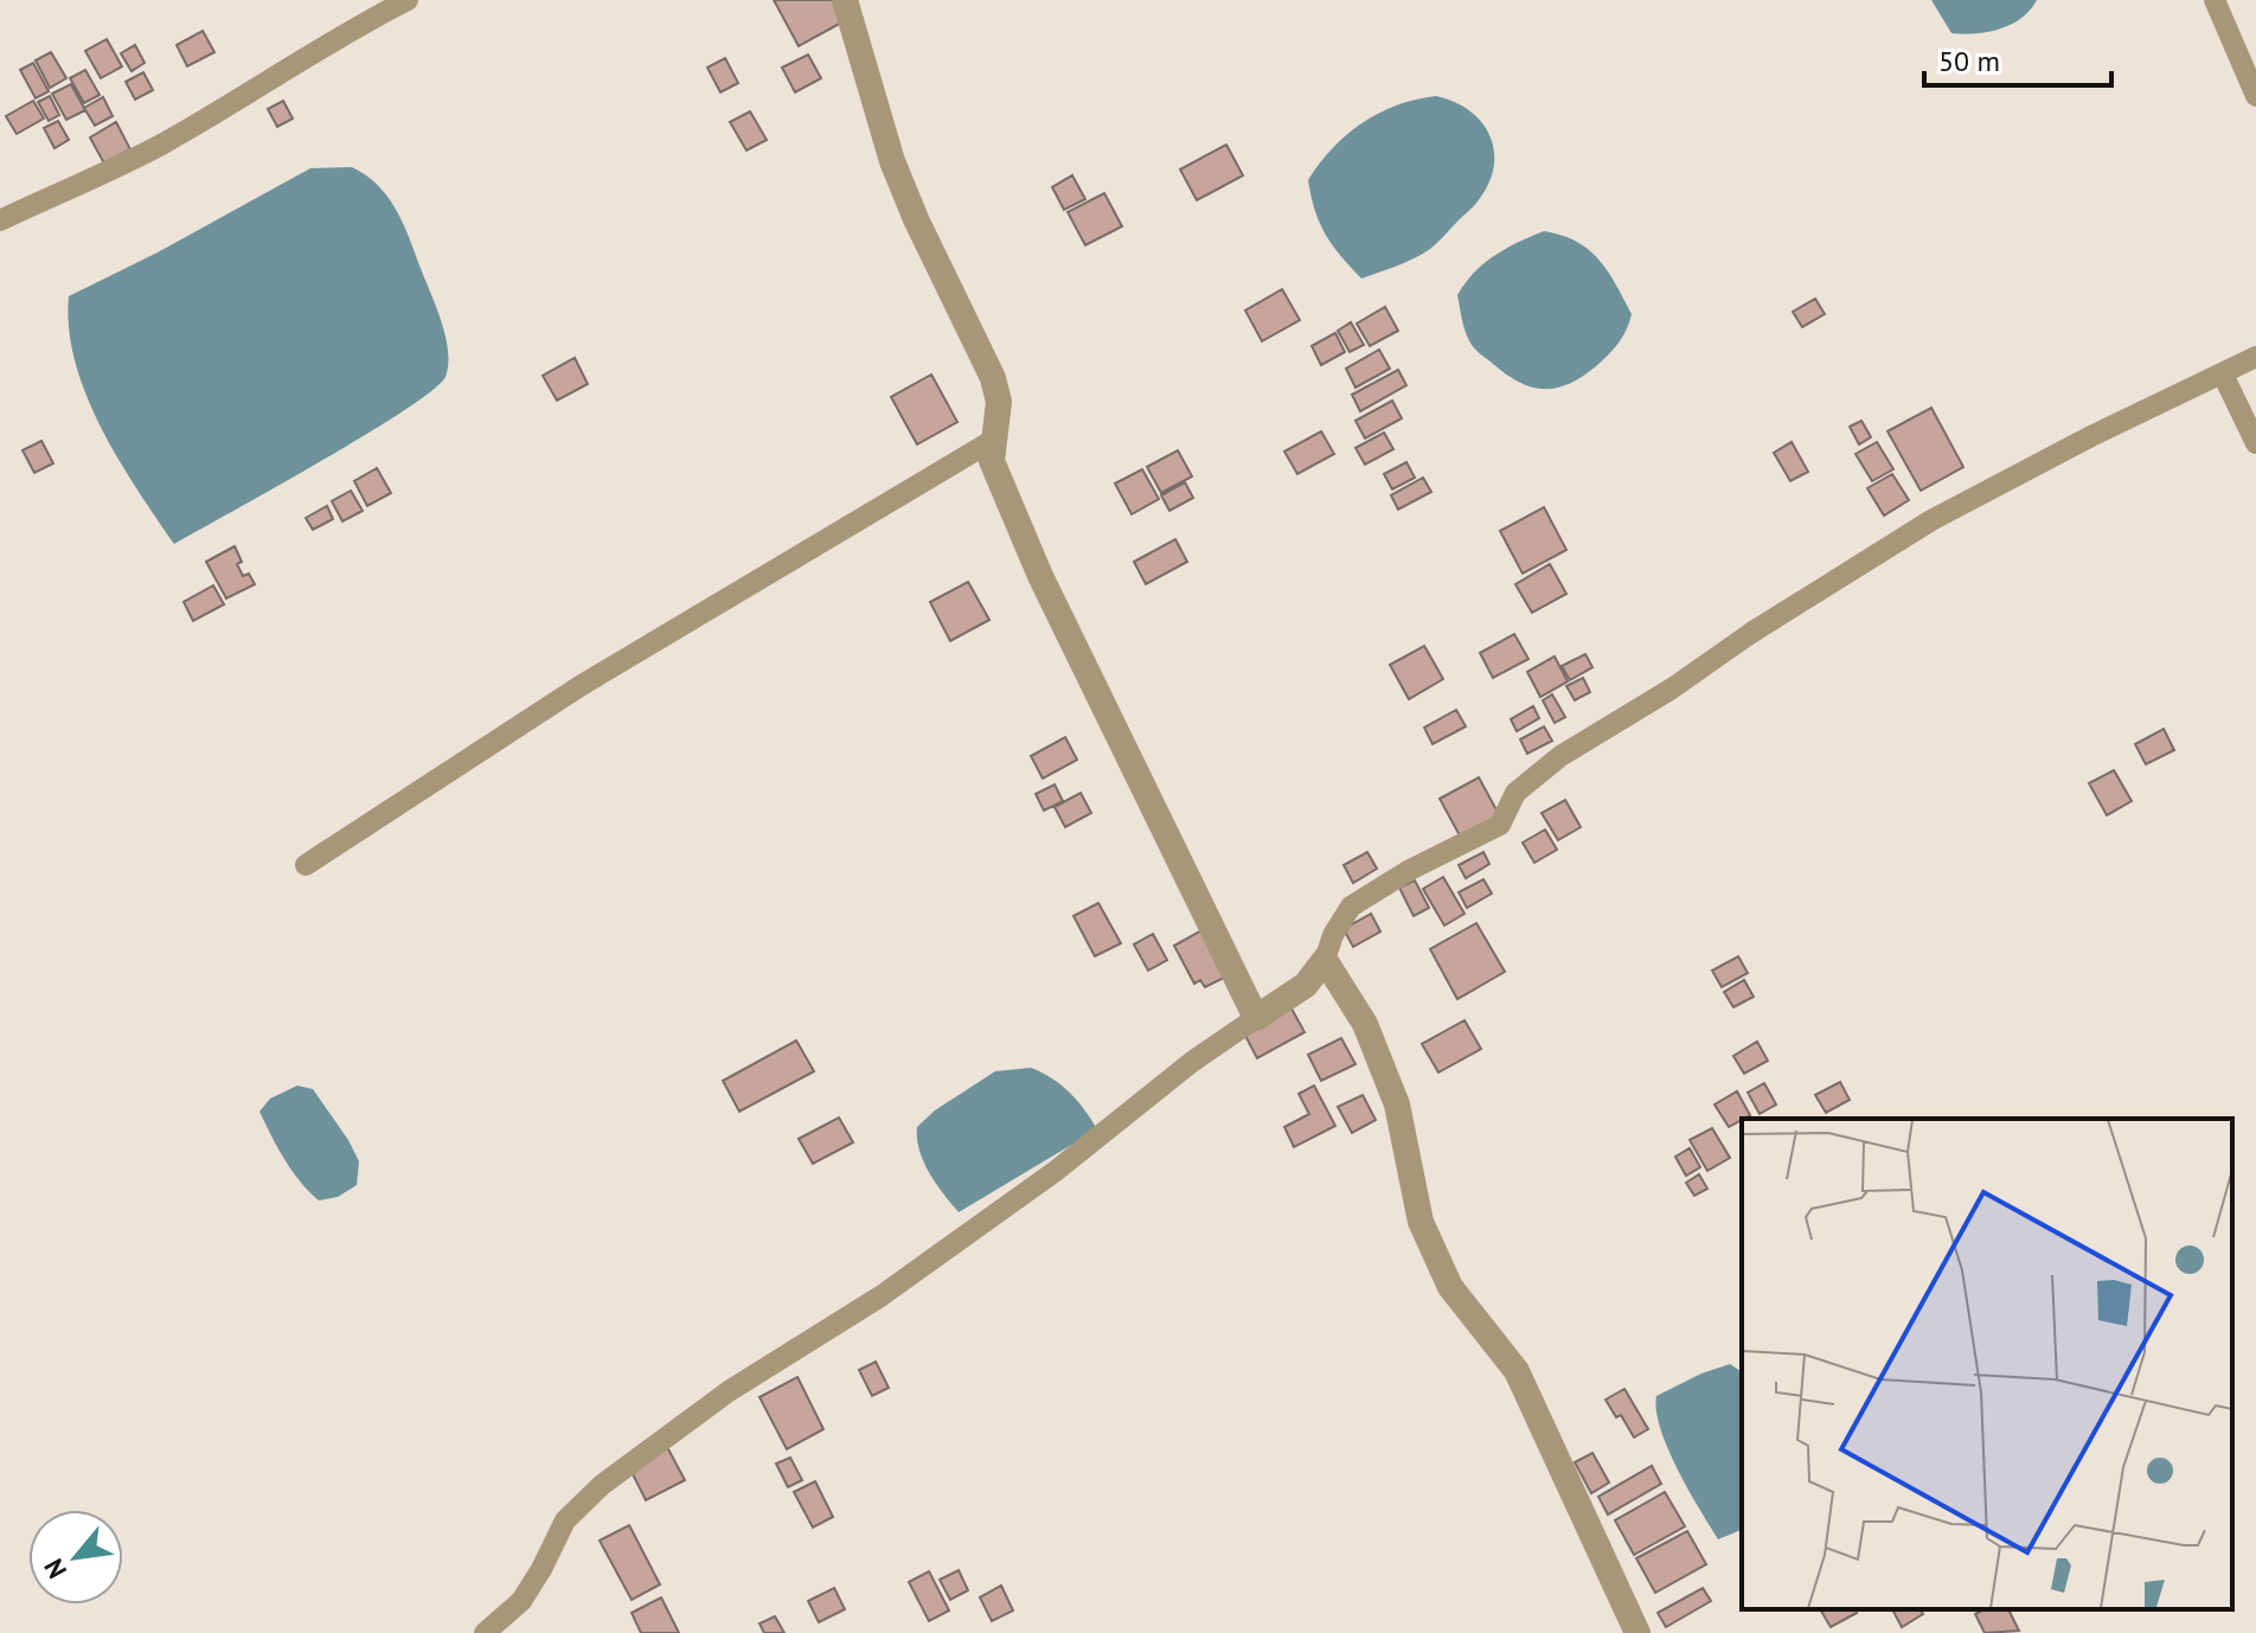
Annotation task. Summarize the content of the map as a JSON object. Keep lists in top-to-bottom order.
{
  "scale_bar": "50 m",
  "north": "bottom left"
}
